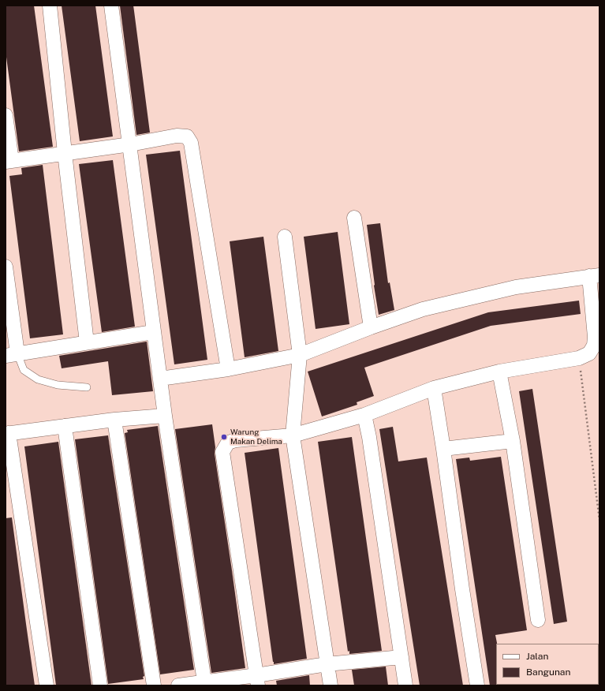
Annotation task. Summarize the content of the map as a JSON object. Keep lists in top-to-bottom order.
{
  "places": ["Warung Makan Delima"],
  "legend": ["Jalan", "Bangunan"]
}
